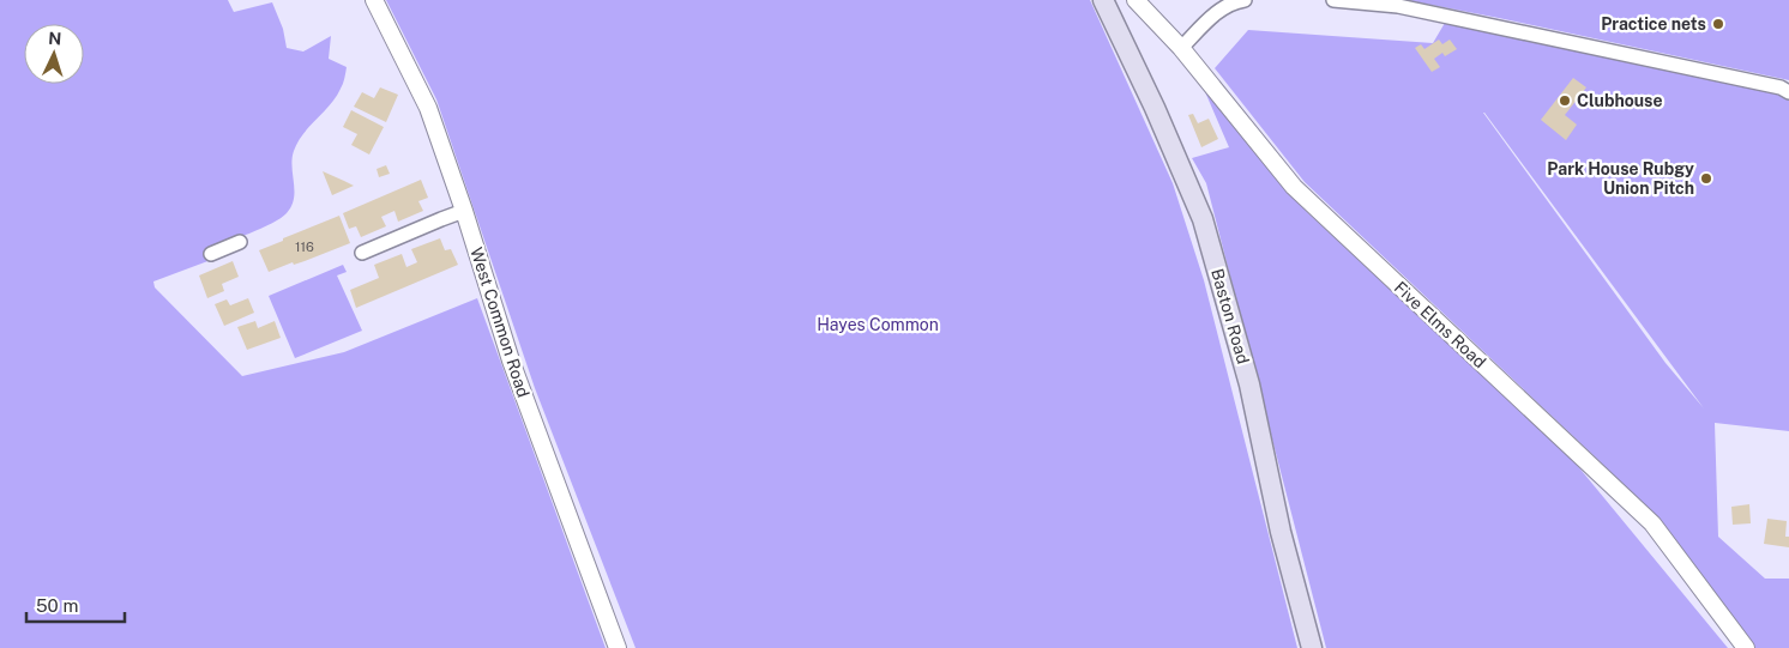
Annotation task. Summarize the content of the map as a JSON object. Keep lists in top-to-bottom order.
{
  "streets": {
    "main road": ["Baston Road"],
    "street": ["West Common Road", "Five Elms Road"]
  },
  "parks": ["Hayes Common"],
  "places": ["Practice nets", "Clubhouse", "Park House Rubgy Union Pitch"],
  "house_numbers": ["116"],
  "scale_bar": "50 m",
  "north": "top"
}
